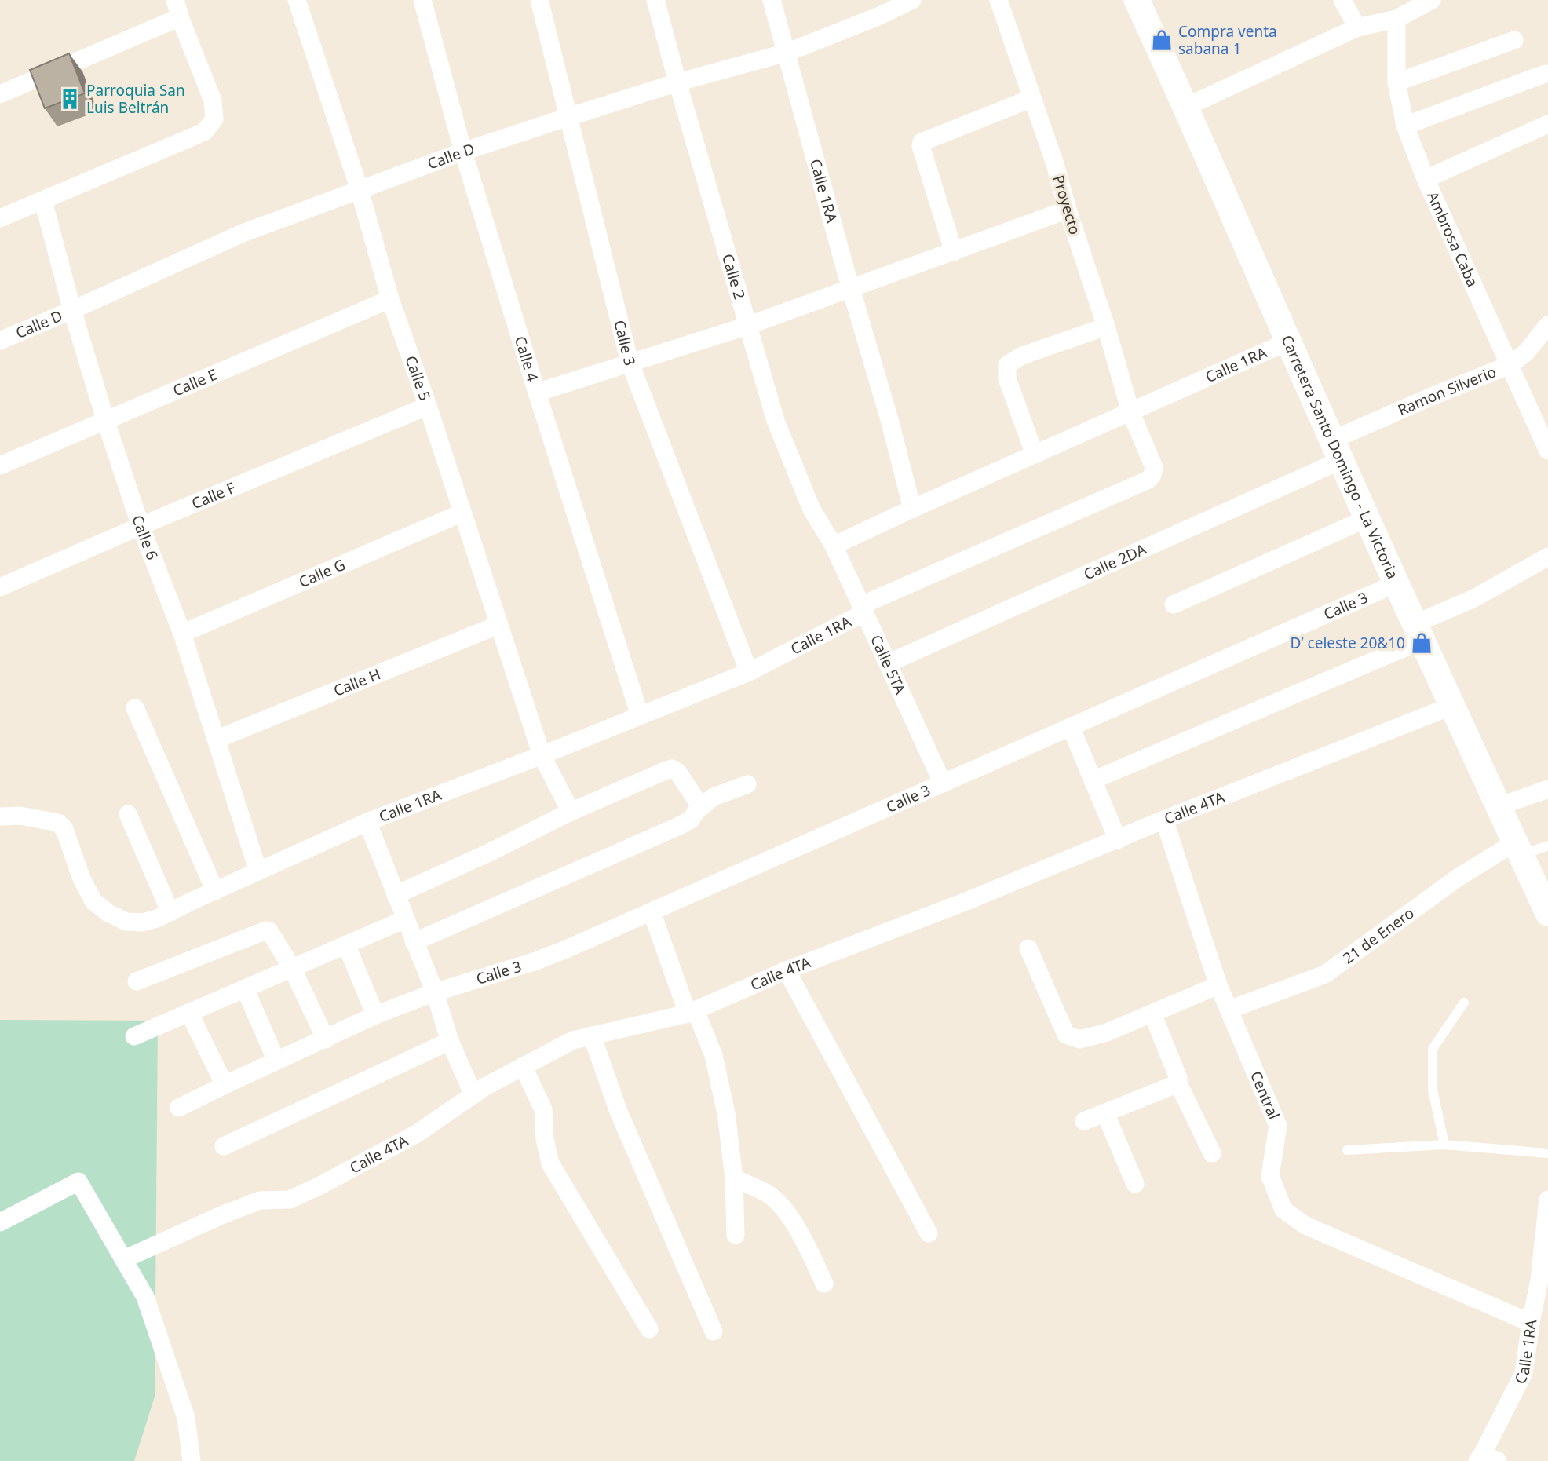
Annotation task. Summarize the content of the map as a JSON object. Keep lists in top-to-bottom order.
{
  "streets": {
    "main road": ["Carretera Santo Domingo - La Victoria"],
    "street": [
      "Calle D",
      "Calle 1RA",
      "Proyecto",
      "Ambrosa Caba",
      "Calle 2",
      "Calle 3",
      "Calle 4",
      "Calle 5",
      "Calle E",
      "Ramon Silverio",
      "Calle F",
      "Calle 6",
      "Calle 2DA",
      "Calle G",
      "Calle 5TA",
      "Calle H",
      "Calle 4TA",
      "21 de Enero",
      "Central"
    ]
  },
  "crossings": [
    ["Calle D", "Calle 1RA"],
    ["Calle D", "Calle 2"],
    ["Calle D", "Calle 3"],
    ["Calle D", "Calle 4"],
    ["Calle D", "Calle 5"],
    ["Calle D", "Calle 6"],
    ["Calle 1RA", "Proyecto"],
    ["Calle 1RA", "Calle 2"],
    ["Calle 1RA", "Calle 3"],
    ["Calle 1RA", "Calle 4"],
    ["Calle 1RA", "Calle 5"],
    ["Calle 1RA", "Carretera Santo Domingo - La Victoria"],
    ["Calle 1RA", "Calle 6"],
    ["Calle 1RA", "Calle 5TA"],
    ["Calle 1RA", "Central"],
    ["Ambrosa Caba", "Ramon Silverio"],
    ["Calle 2", "Calle 5TA"],
    ["Calle 3", "Carretera Santo Domingo - La Victoria"],
    ["Calle 3", "Calle 5TA"],
    ["Calle 5", "Calle E"],
    ["Calle 5", "Calle F"],
    ["Calle 5", "Calle G"],
    ["Calle 5", "Calle H"],
    ["Calle E", "Calle 6"],
    ["Ramon Silverio", "Carretera Santo Domingo - La Victoria"],
    ["Ramon Silverio", "Calle 2DA"],
    ["Carretera Santo Domingo - La Victoria", "Calle 2DA"],
    ["Carretera Santo Domingo - La Victoria", "Calle 4TA"],
    ["Carretera Santo Domingo - La Victoria", "21 de Enero"],
    ["Calle F", "Calle 6"],
    ["Calle 6", "Calle G"],
    ["Calle 6", "Calle H"],
    ["Calle 2DA", "Calle 5TA"],
    ["Calle 4TA", "Central"],
    ["21 de Enero", "Central"]
  ],
  "places": {
    "shop": ["Compra venta sabana 1", "D’ celeste 20&10"],
    "building": ["Parroquia San Luis Beltrán"]
  }
}
